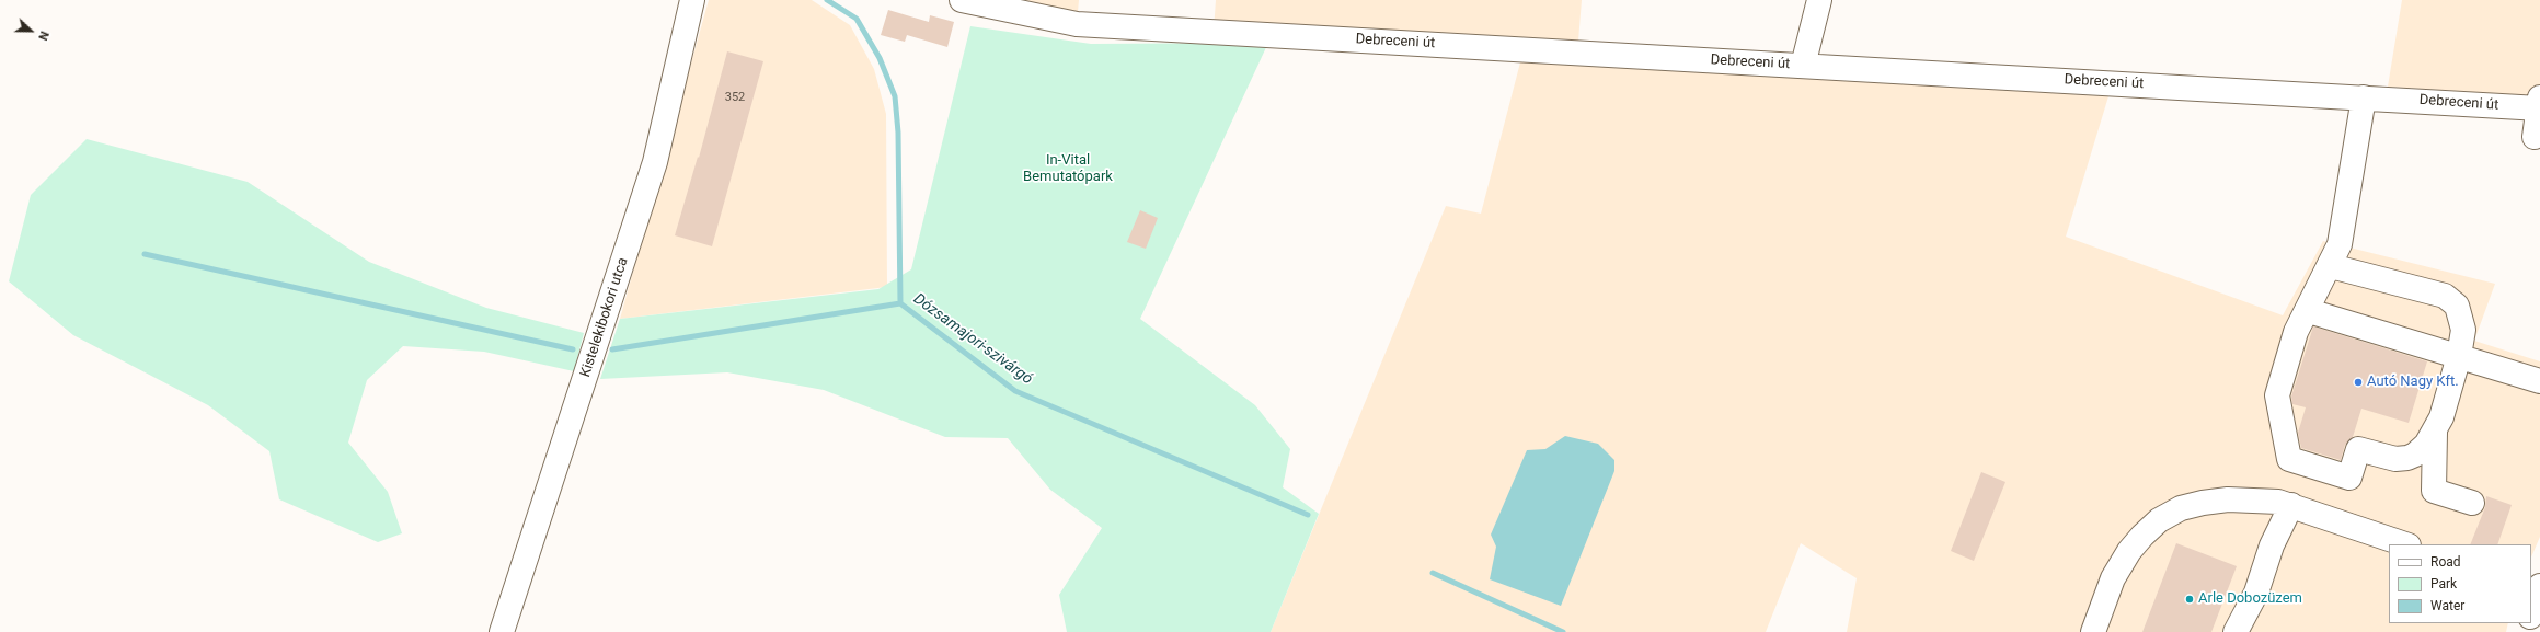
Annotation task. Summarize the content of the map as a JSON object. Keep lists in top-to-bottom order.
{
  "streets": {
    "street": ["Debreceni út", "Kistelekibokori utca"]
  },
  "water": ["Dózsamajori-szivárgó"],
  "parks": ["In-Vital Bemutatópark"],
  "places": ["Autó Nagy Kft.", "Arle Dobozüzem"],
  "house_numbers": ["352"],
  "legend": ["Road", "Park", "Water"],
  "north": "right"
}
